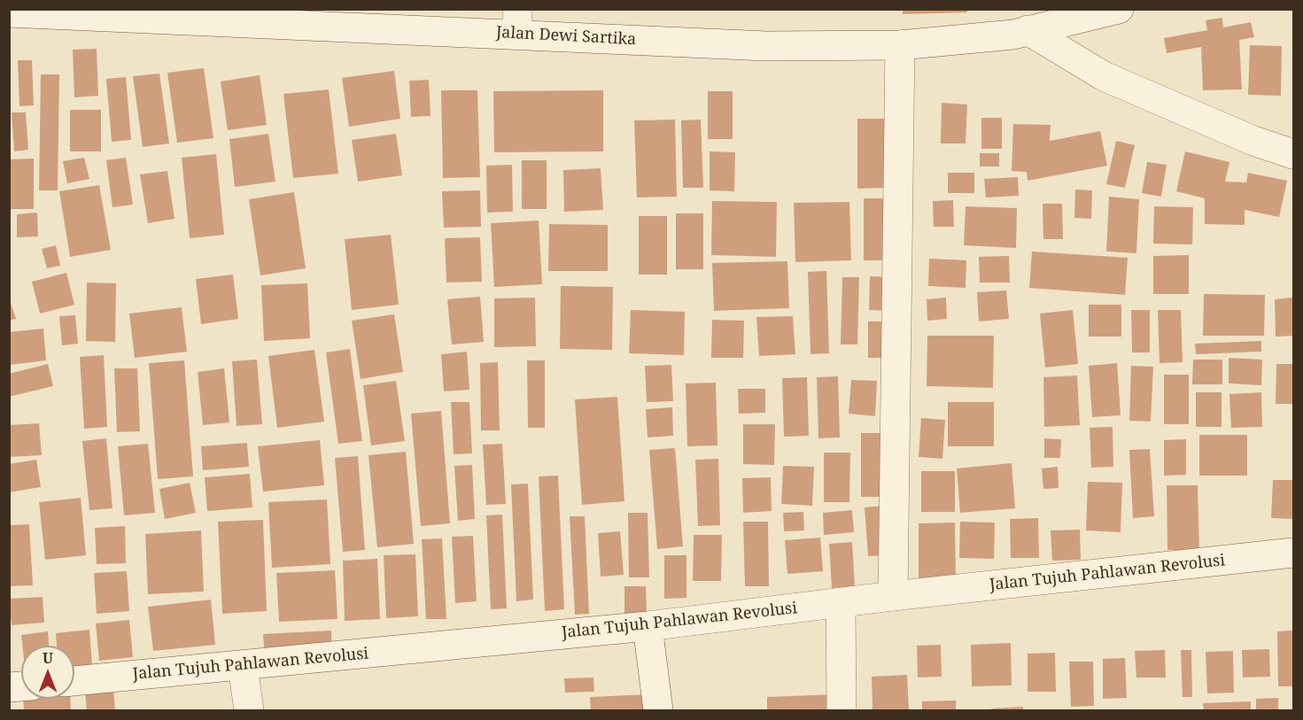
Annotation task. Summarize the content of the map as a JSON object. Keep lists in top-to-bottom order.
{
  "streets": {
    "street": ["Jalan Dewi Sartika", "Jalan Tujuh Pahlawan Revolusi"]
  },
  "north": "top"
}
